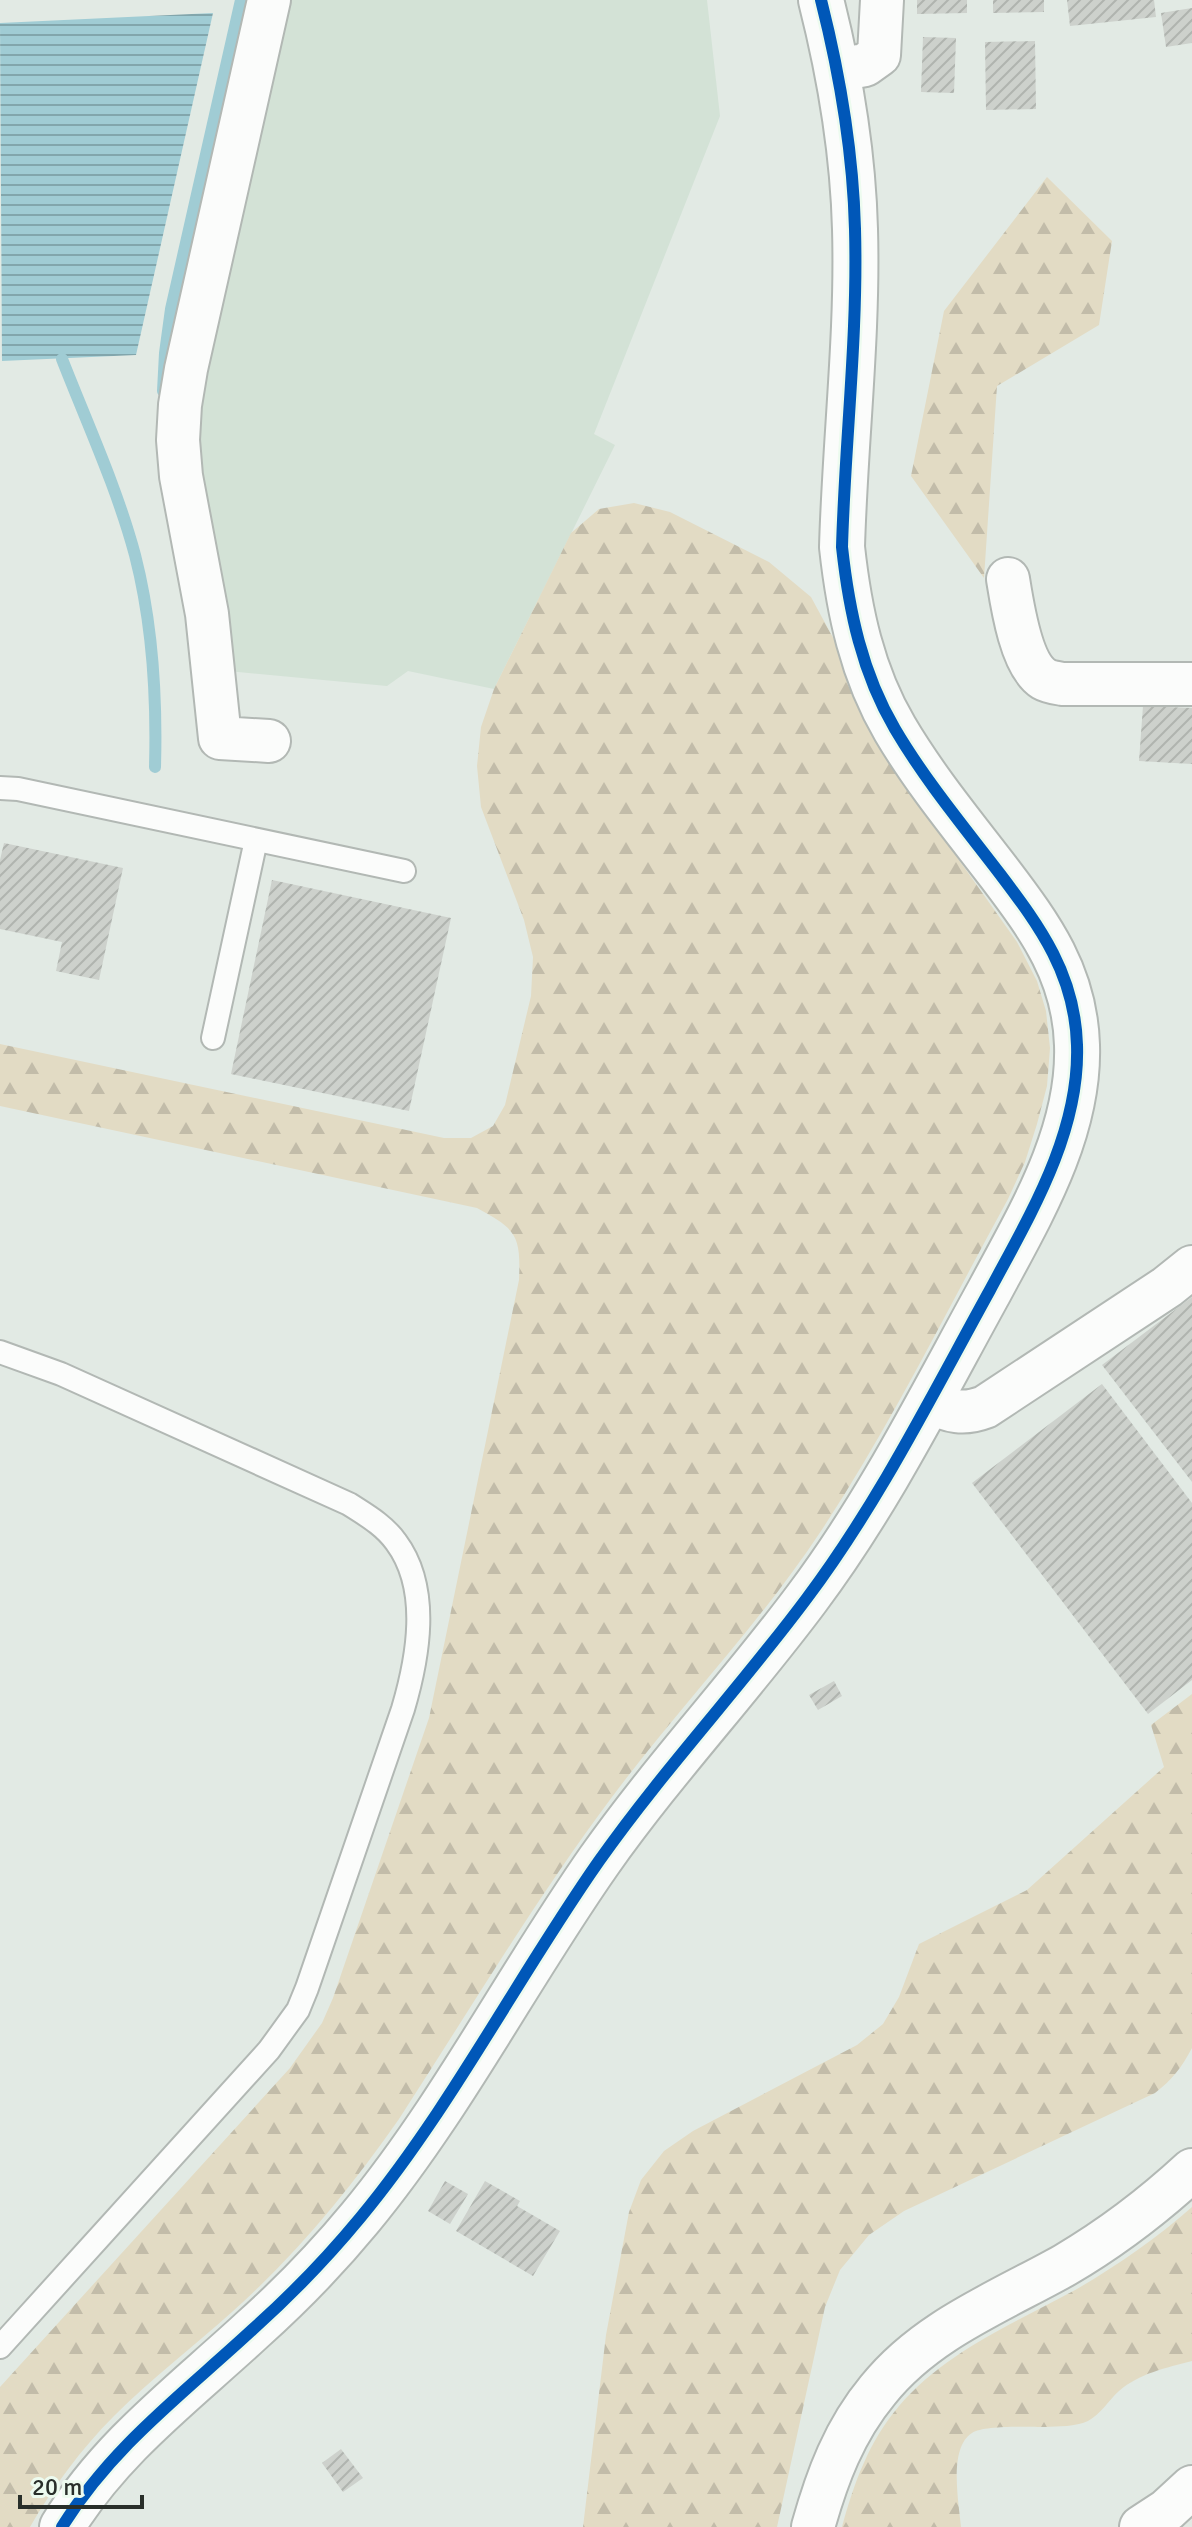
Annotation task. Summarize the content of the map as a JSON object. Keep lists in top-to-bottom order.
{
  "scale_bar": "20 m"
}
